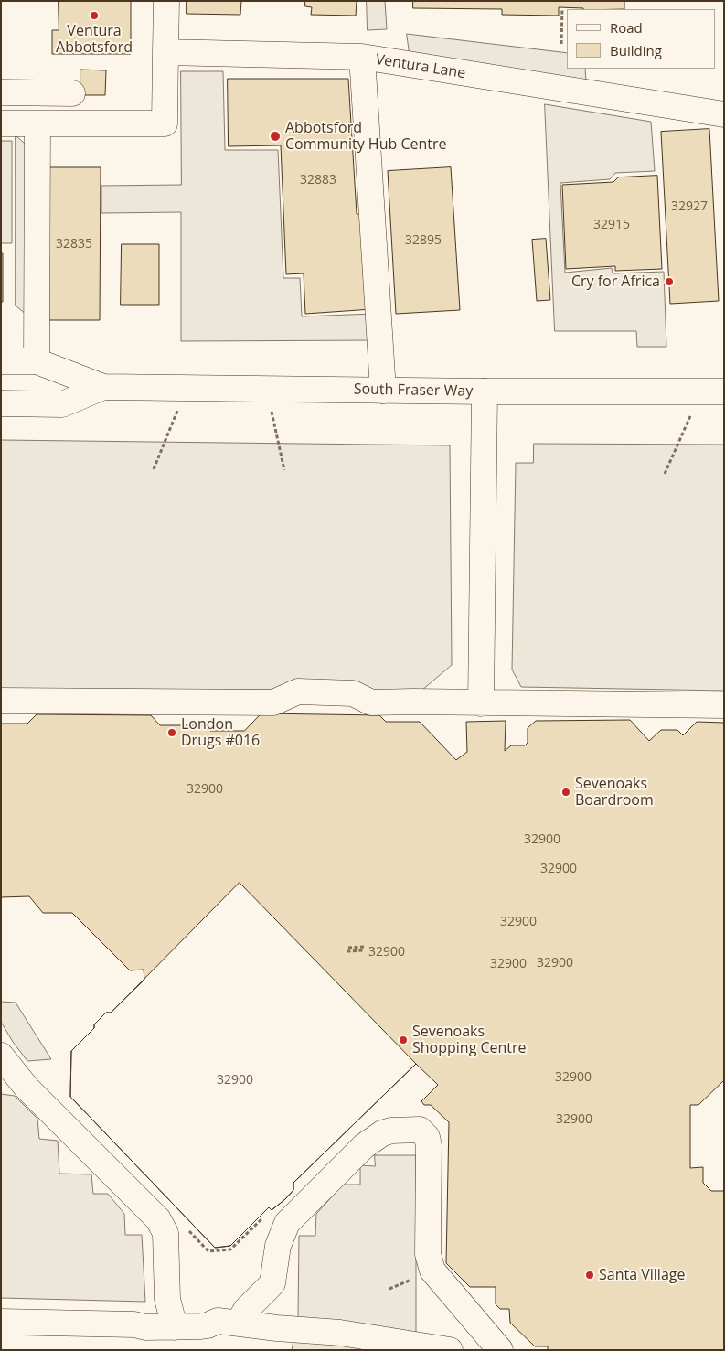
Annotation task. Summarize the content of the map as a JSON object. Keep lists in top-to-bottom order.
{
  "streets": {
    "main road": ["Ventura Lane", "South Fraser Way"]
  },
  "places": [
    "Ventura Abbotsford",
    "Abbotsford Community Hub Centre",
    "Cry for Africa",
    "London Drugs #016",
    "Sevenoaks Boardroom",
    "Sevenoaks Shopping Centre",
    "Santa Village"
  ],
  "house_numbers": [
    "32883",
    "32927",
    "32915",
    "32895",
    "32835",
    "32900",
    "32900",
    "32900",
    "32900",
    "32900",
    "32900",
    "32900",
    "32900",
    "32900",
    "32900"
  ],
  "legend": ["Road", "Building"]
}
